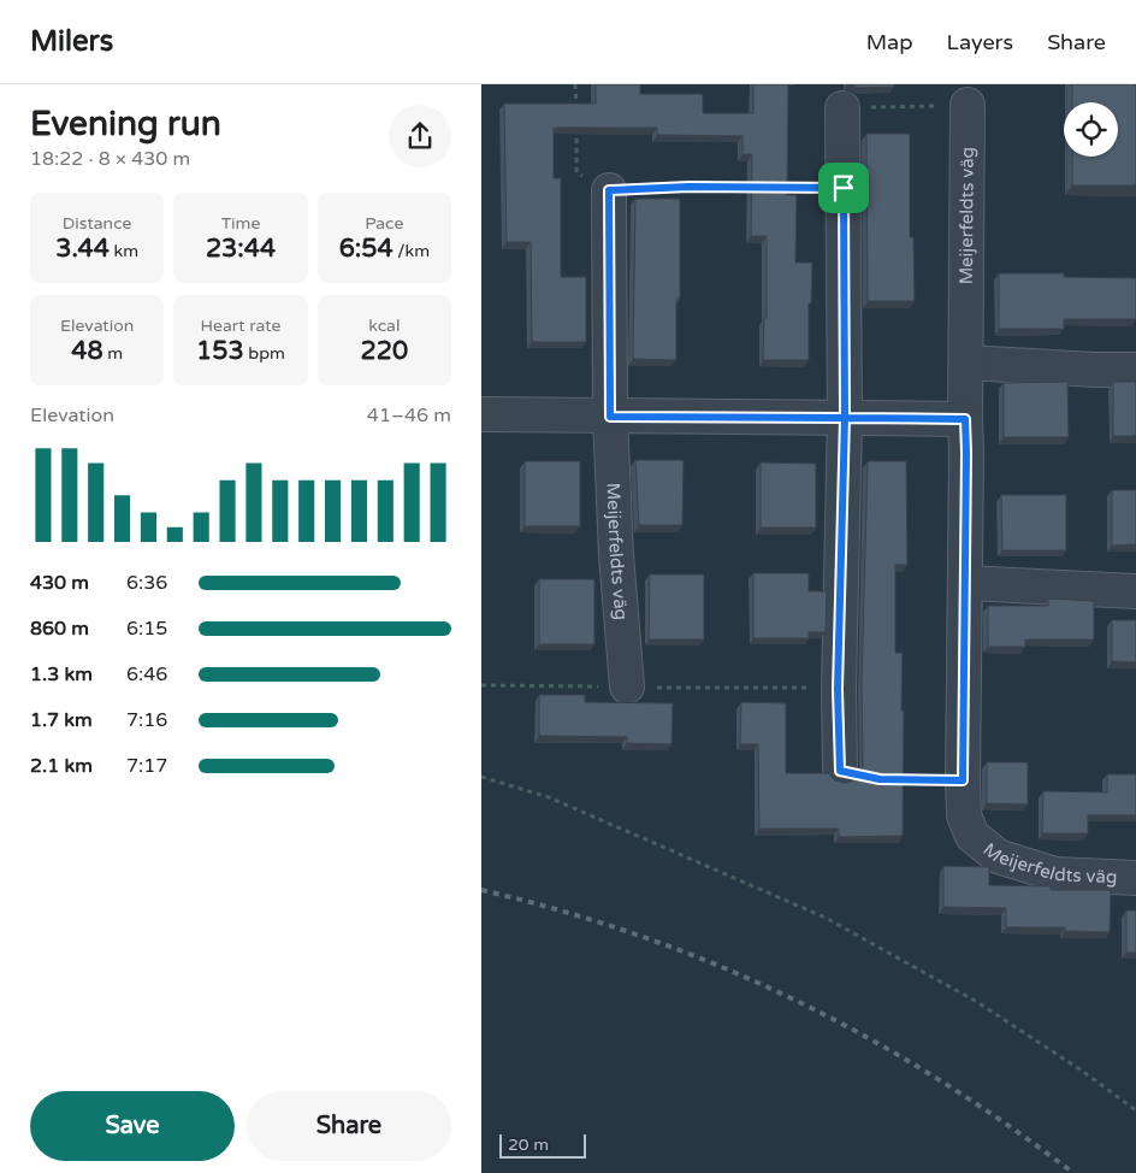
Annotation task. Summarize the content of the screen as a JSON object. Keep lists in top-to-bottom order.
{
  "streets": {
    "street": ["Meijerfeldts väg"]
  },
  "scale_bar": "20 m",
  "page": {
    "header": "Milers",
    "nav": ["Map", "Layers", "Share"],
    "heading": ["Evening run", "18:22 · 8 × 430 m"],
    "stats": [
      ["Distance", "3.44 km"],
      ["Time", "23:44"],
      ["Pace", "6:54 /km"],
      ["Elevation", "48 m"],
      ["Heart rate", "153 bpm"],
      ["kcal", "220"]
    ],
    "chart": ["Elevation", "41–46 m"],
    "list": [
      {
        "name": "430 m",
        "note": "6:36"
      },
      {
        "name": "860 m",
        "note": "6:15"
      },
      {
        "name": "1.3 km",
        "note": "6:46"
      },
      {
        "name": "1.7 km",
        "note": "7:16"
      },
      {
        "name": "2.1 km",
        "note": "7:17"
      }
    ],
    "buttons": ["Save", "Share"],
    "scale": "20 m"
  }
}
